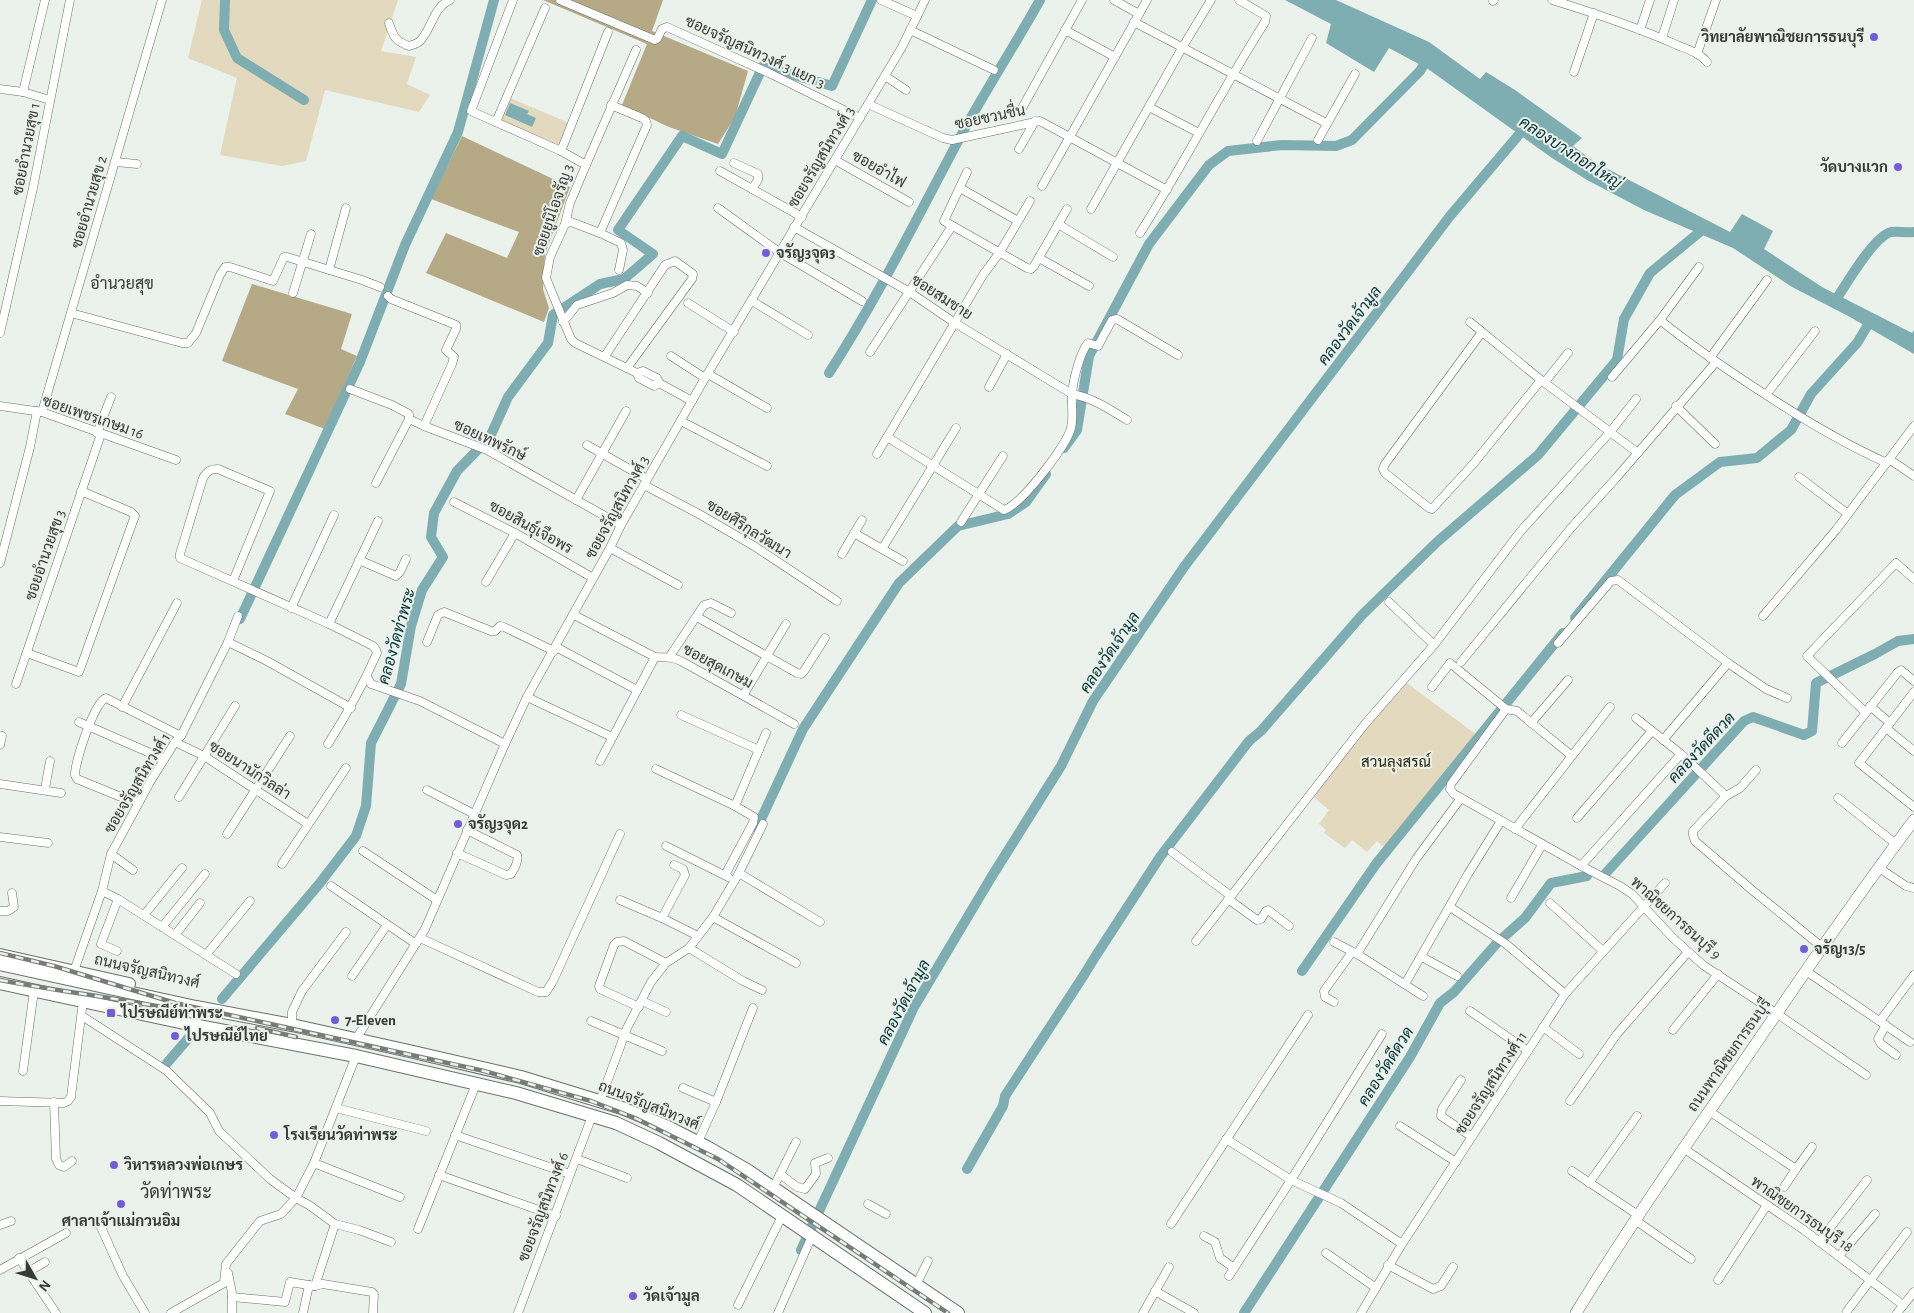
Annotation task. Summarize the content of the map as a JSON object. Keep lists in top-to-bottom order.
{
  "streets": {
    "main road": ["ถนนจรัญสนิทวงศ์", "ถนนพาณิชยการธนบุรี"],
    "street": [
      "ซอยจรัญสนิทวงศ์ 3 แยก 3",
      "ซอยชวนชื่น",
      "ซอยอำนวยสุข 1",
      "ซอยจรัญสนิทวงศ์ 3",
      "ซอยอำไฟ",
      "ซอยอำนวยสุข 2",
      "ซอยยูนิโอจรัญ 3",
      "ซอยสมชาย",
      "ซอยเพชรเกษม 16",
      "ซอยเทพรักษ์",
      "ซอยสินธุ์เจือพร",
      "ซอยศิริกุลวัฒนา",
      "ซอยอำนวยสุข 3",
      "ซอยสุดเกษม",
      "ซอยนานักวิลล่า",
      "ซอยจรัญสนิทวงศ์ 1",
      "พาณิชยการธนบุรี 9",
      "ซอยจรัญสนิทวงศ์ 11",
      "ซอยจรัญสนิทวงศ์ 6",
      "พาณิชยการธนบุรี 18"
    ]
  },
  "crossings": [
    ["ซอยจรัญสนิทวงศ์ 3 แยก 3", "ซอยจรัญสนิทวงศ์ 3"],
    ["ซอยชวนชื่น", "ซอยจรัญสนิทวงศ์ 3"],
    ["ซอยจรัญสนิทวงศ์ 3", "ซอยอำไฟ"],
    ["ซอยจรัญสนิทวงศ์ 3", "ซอยยูนิโอจรัญ 3"],
    ["ซอยจรัญสนิทวงศ์ 3", "ซอยสมชาย"],
    ["ซอยจรัญสนิทวงศ์ 3", "ซอยเทพรักษ์"],
    ["ซอยจรัญสนิทวงศ์ 3", "ซอยสินธุ์เจือพร"],
    ["ซอยจรัญสนิทวงศ์ 3", "ซอยศิริกุลวัฒนา"],
    ["ซอยจรัญสนิทวงศ์ 3", "ถนนจรัญสนิทวงศ์"],
    ["ซอยอำนวยสุข 2", "ซอยเพชรเกษม 16"],
    ["ซอยเพชรเกษม 16", "ซอยอำนวยสุข 3"],
    ["ซอยนานักวิลล่า", "ซอยจรัญสนิทวงศ์ 1"],
    ["ซอยจรัญสนิทวงศ์ 1", "ถนนจรัญสนิทวงศ์"],
    ["พาณิชยการธนบุรี 9", "ถนนพาณิชยการธนบุรี"],
    ["พาณิชยการธนบุรี 9", "ซอยจรัญสนิทวงศ์ 11"],
    ["ถนนจรัญสนิทวงศ์", "ซอยจรัญสนิทวงศ์ 6"],
    ["ถนนพาณิชยการธนบุรี", "พาณิชยการธนบุรี 18"]
  ],
  "districts": ["อำนวยสุข", "วัดท่าพระ"],
  "water": [
    "คลองบางกอกใหญ่",
    "คลองวัดเจ้ามูล",
    "คลองวัดท่าพระ",
    "คลองวัดดีดวด"
  ],
  "parks": ["สวนลุงสรณ์"],
  "places": {
    "other": [
      "วิทยาลัยพาณิชยการธนบุรี",
      "วัดบางแวก",
      "จรัญ3จุด3",
      "จรัญ3จุด2",
      "จรัญ13/5",
      "7-Eleven",
      "ไปรษณีย์ไทย",
      "โรงเรียนวัดท่าพระ",
      "วิหารหลวงพ่อเกษร",
      "ศาลาเจ้าแม่กวนอิม",
      "วัดเจ้ามูล"
    ],
    "transit": ["ไปรษณีย์ท่าพระ"]
  },
  "north": "bottom right"
}
